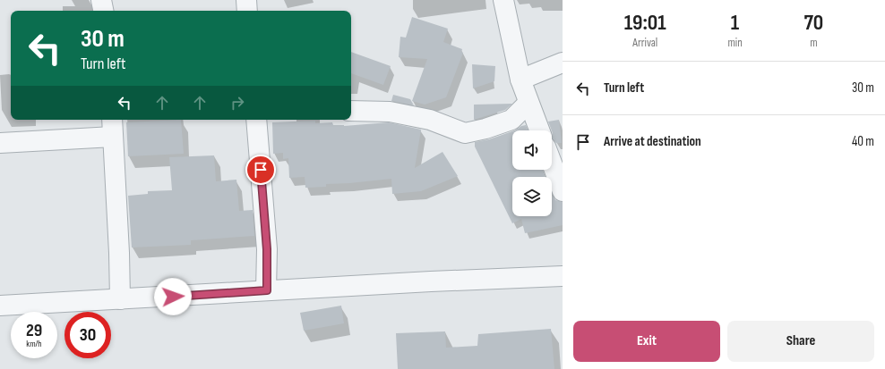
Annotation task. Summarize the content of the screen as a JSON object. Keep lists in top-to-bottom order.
{
  "page": {
    "eta": [
      "19:01",
      "Arrival",
      "1",
      "min",
      "70",
      "m"
    ],
    "turn": ["30 m", "Turn left"],
    "list": [
      {
        "name": "Turn left",
        "value": "30 m"
      },
      {
        "name": "Arrive at destination",
        "value": "40 m"
      }
    ],
    "speed": "29 km/h",
    "limit": "30",
    "buttons": ["Exit", "Share"]
  }
}
